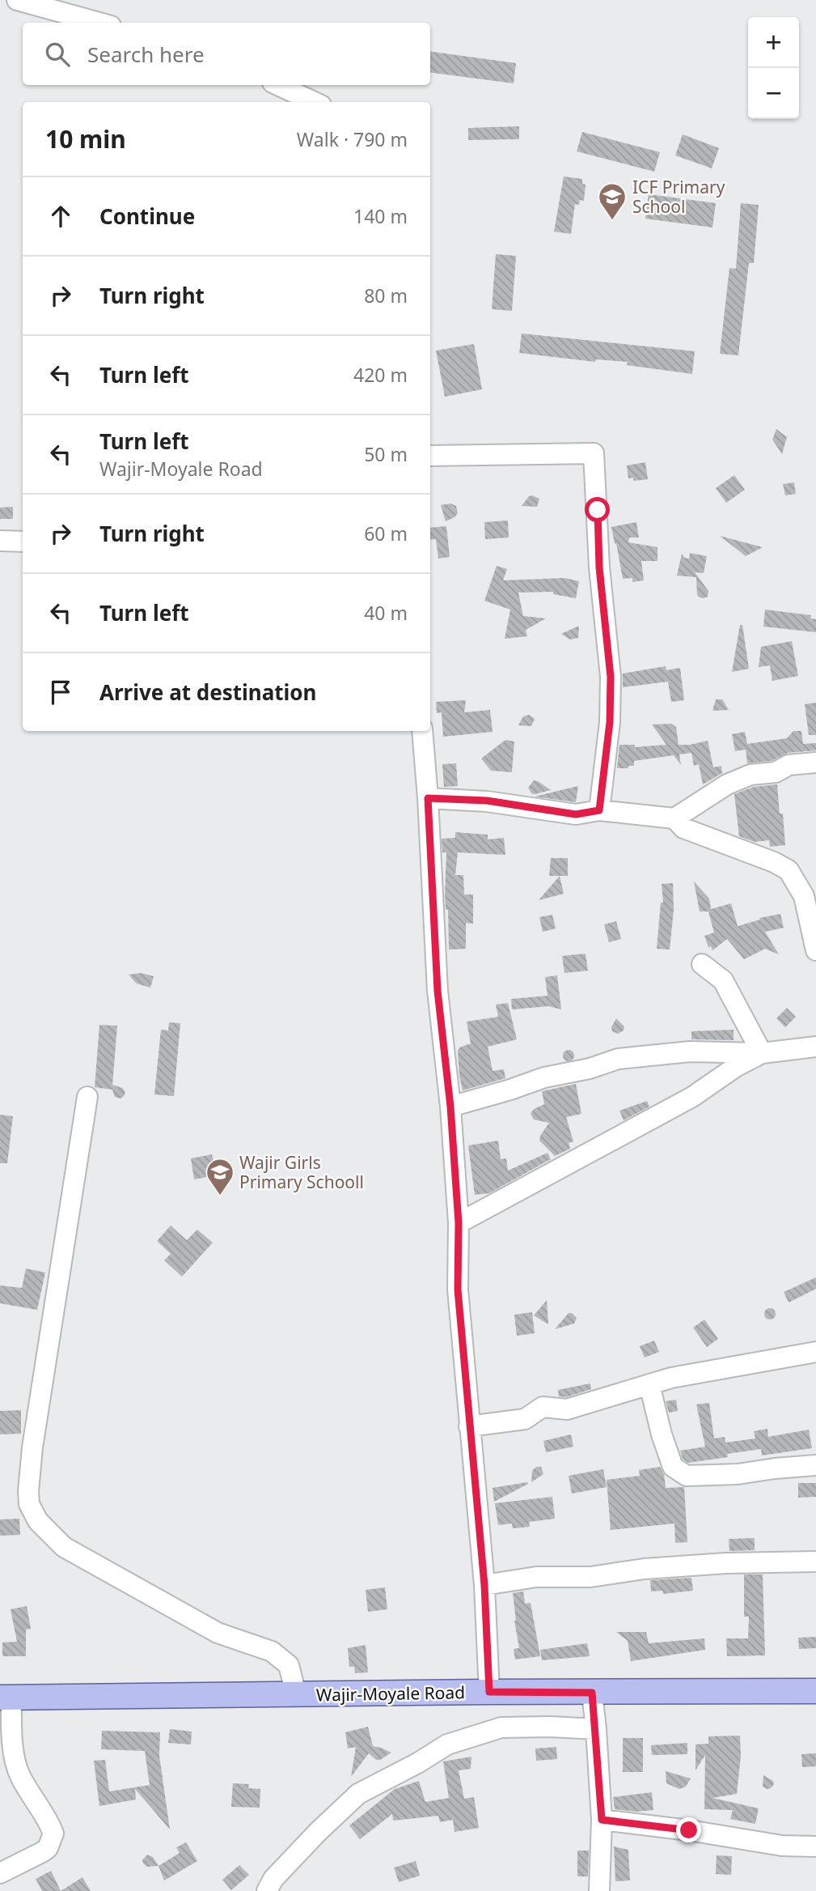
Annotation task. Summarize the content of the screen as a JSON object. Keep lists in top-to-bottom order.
{
  "streets": {
    "main road": ["Wajir-Moyale Road"]
  },
  "places": {
    "school or university": ["ICF Primary School", "Wajir Girls Primary Schooll"]
  },
  "page": {
    "map_buttons": ["+", "−"],
    "search": "Search here",
    "heading": ["10 min", "Walk · 790 m"],
    "list": [
      ["Continue", "140 m"],
      ["Turn right", "80 m"],
      ["Turn left", "420 m"],
      ["Turn left", "Wajir-Moyale Road", "50 m"],
      ["Turn right", "60 m"],
      ["Turn left", "40 m"],
      "Arrive at destination"
    ]
  }
}
